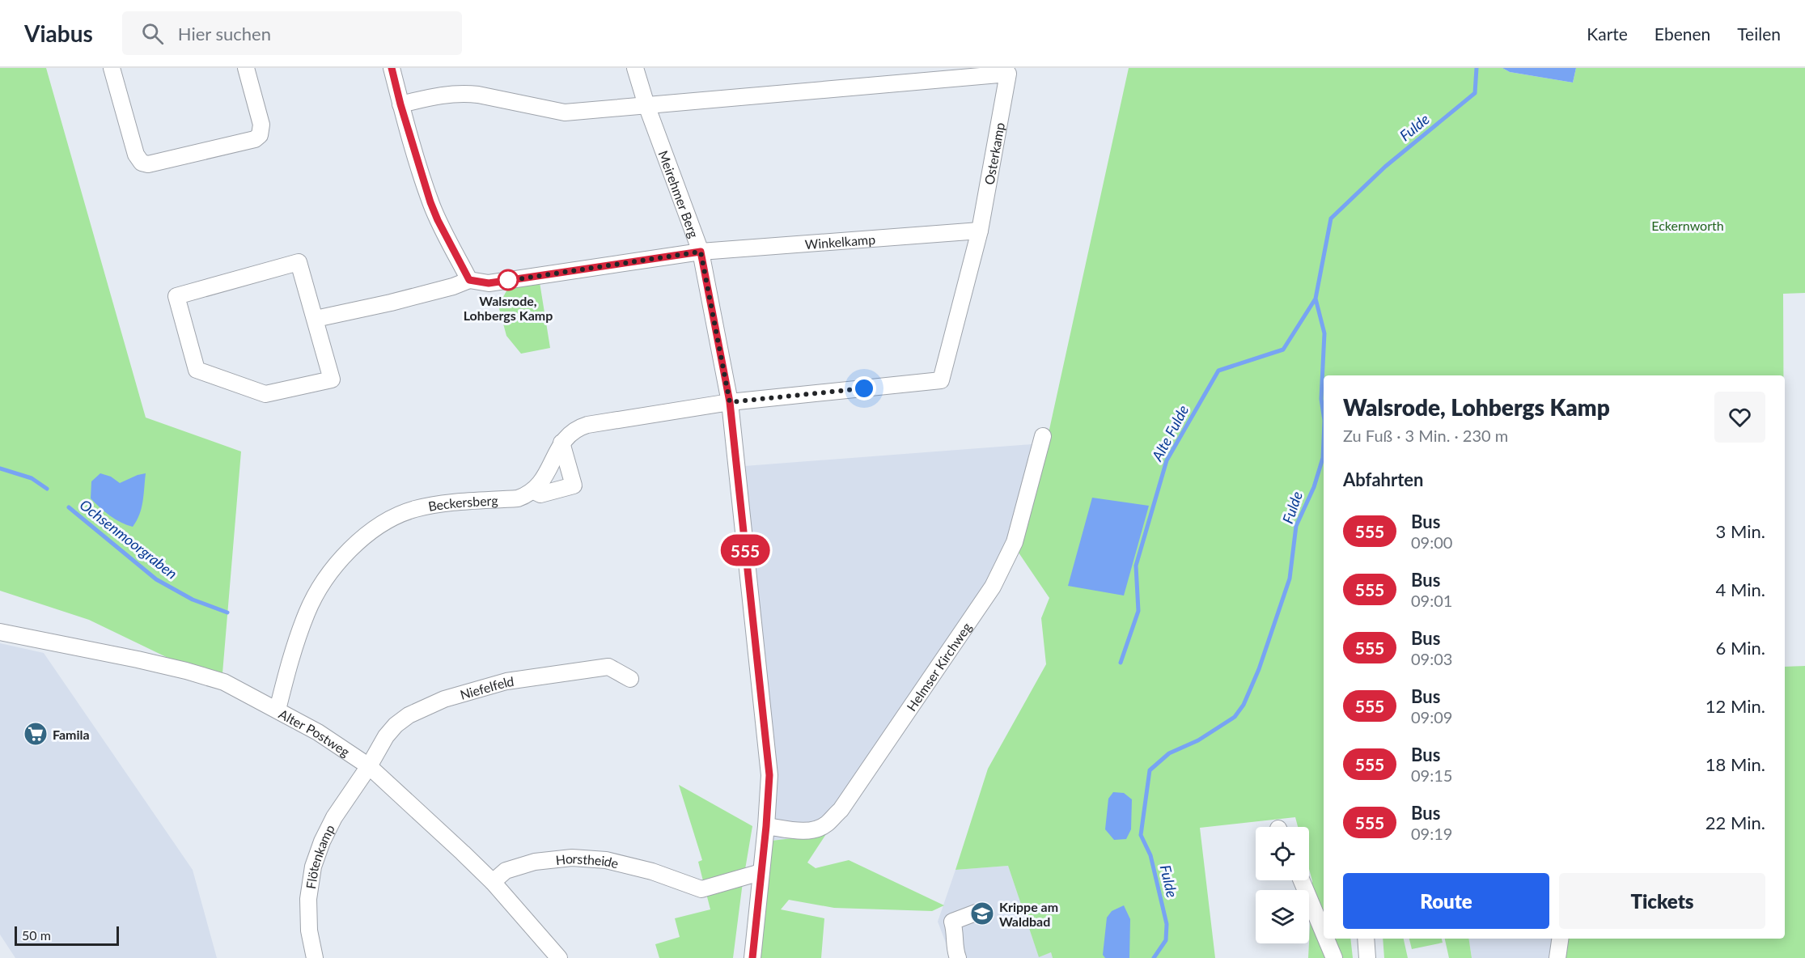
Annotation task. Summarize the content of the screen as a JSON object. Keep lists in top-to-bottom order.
{
  "streets": {
    "street": [
      "Osterkamp",
      "Meirehmer Berg",
      "Winkelkamp",
      "Beckersberg",
      "Helmser Kirchweg",
      "Niefelfeld",
      "Alter Postweg",
      "Flötenkamp",
      "Horstheide"
    ]
  },
  "crossings": [
    ["Osterkamp", "Meirehmer Berg"],
    ["Osterkamp", "Winkelkamp"],
    ["Meirehmer Berg", "Winkelkamp"],
    ["Meirehmer Berg", "Helmser Kirchweg"],
    ["Meirehmer Berg", "Horstheide"],
    ["Beckersberg", "Alter Postweg"],
    ["Niefelfeld", "Alter Postweg"],
    ["Niefelfeld", "Flötenkamp"],
    ["Alter Postweg", "Flötenkamp"],
    ["Alter Postweg", "Horstheide"]
  ],
  "water": ["Fulde", "Alte Fulde", "Ochsenmoorgraben"],
  "parks": ["Eckernworth"],
  "places": {
    "other": ["Walsrode, Lohbergs Kamp"],
    "supermarket": ["Famila"],
    "school or university": ["Krippe am Waldbad"]
  },
  "lines": ["bus line 555"],
  "scale_bar": "50 m",
  "page": {
    "header": "Viabus",
    "search": "Hier suchen",
    "nav": ["Karte", "Ebenen", "Teilen"],
    "on_map": "555",
    "heading": [
      ["Walsrode, Lohbergs Kamp", "Zu Fuß · 3 Min. · 230 m"],
      "Abfahrten"
    ],
    "list": [
      {
        "mark": "555",
        "name": "Bus",
        "note": "09:00",
        "value": "3 Min."
      },
      {
        "mark": "555",
        "name": "Bus",
        "note": "09:01",
        "value": "4 Min."
      },
      {
        "mark": "555",
        "name": "Bus",
        "note": "09:03",
        "value": "6 Min."
      },
      {
        "mark": "555",
        "name": "Bus",
        "note": "09:09",
        "value": "12 Min."
      },
      {
        "mark": "555",
        "name": "Bus",
        "note": "09:15",
        "value": "18 Min."
      },
      {
        "mark": "555",
        "name": "Bus",
        "note": "09:19",
        "value": "22 Min."
      }
    ],
    "buttons": ["Route", "Tickets"],
    "scale": "50 m"
  }
}
